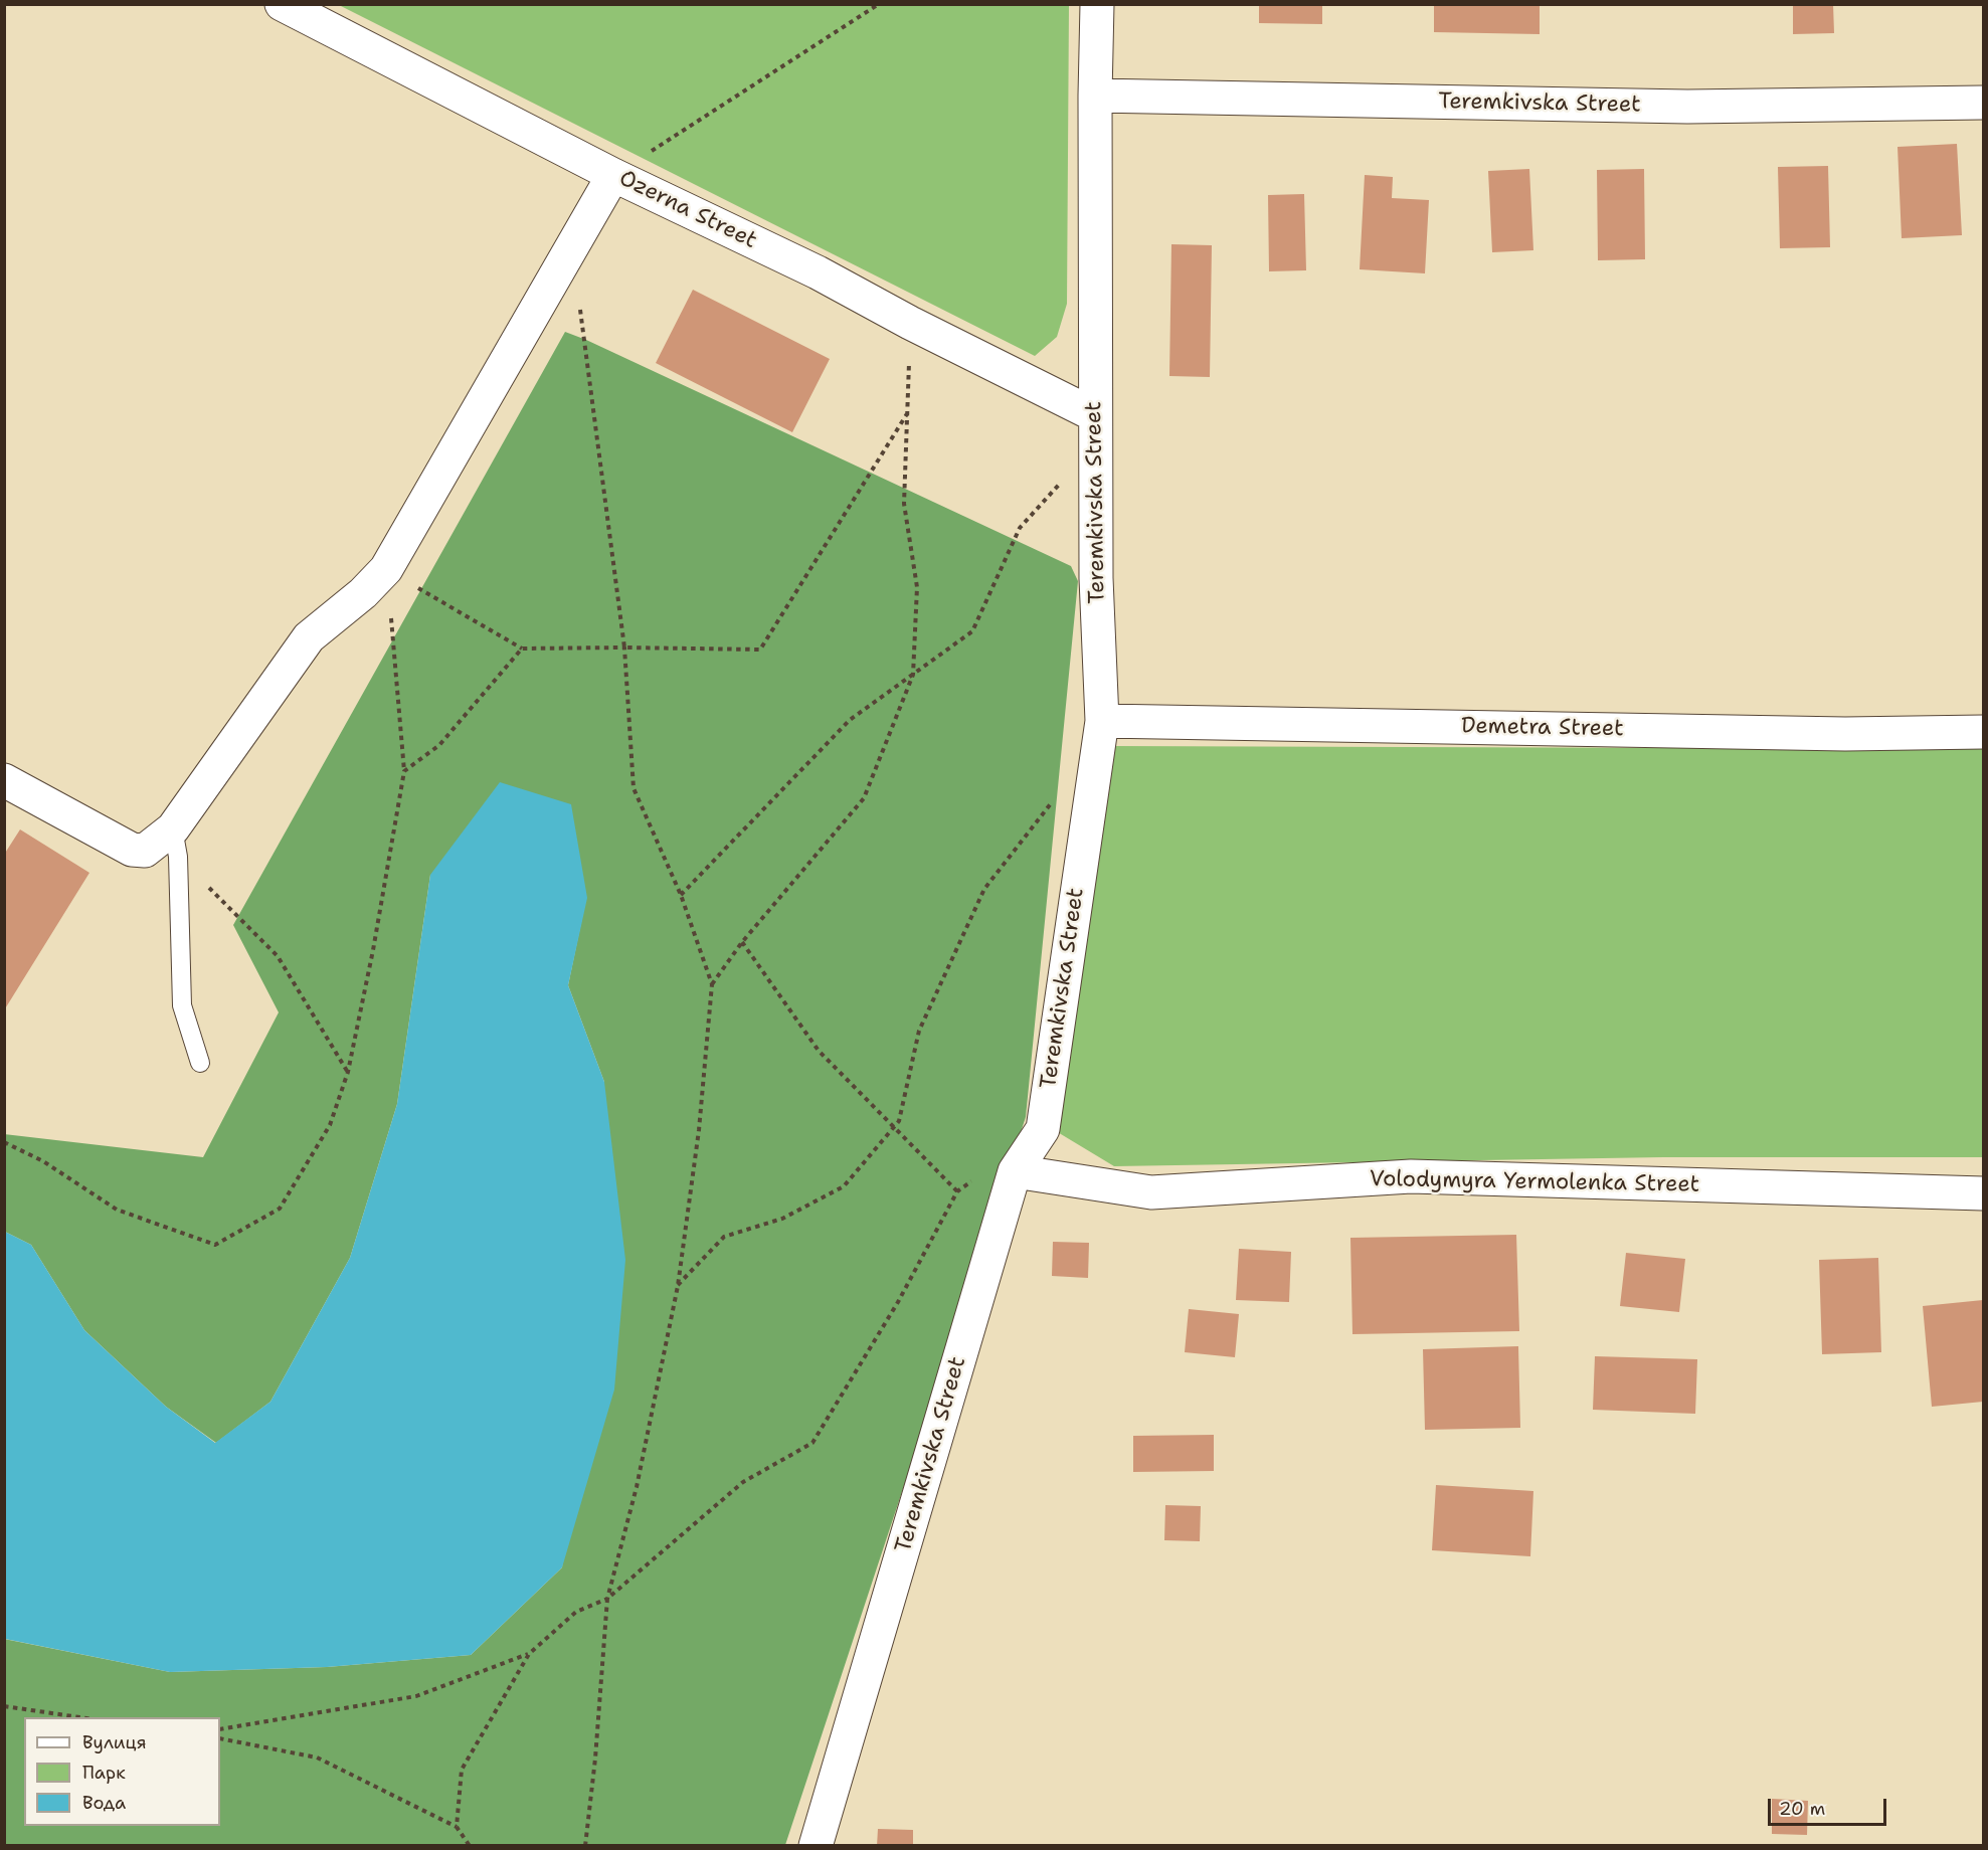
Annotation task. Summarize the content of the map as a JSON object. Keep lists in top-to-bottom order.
{
  "streets": {
    "street": [
      "Teremkivska Street",
      "Ozerna Street",
      "Demetra Street",
      "Volodymyra Yermolenka Street"
    ]
  },
  "crossings": [
    ["Teremkivska Street", "Ozerna Street"],
    ["Teremkivska Street", "Demetra Street"],
    ["Teremkivska Street", "Volodymyra Yermolenka Street"]
  ],
  "legend": ["Вулиця", "Парк", "Вода"],
  "scale_bar": "20 m"
}
